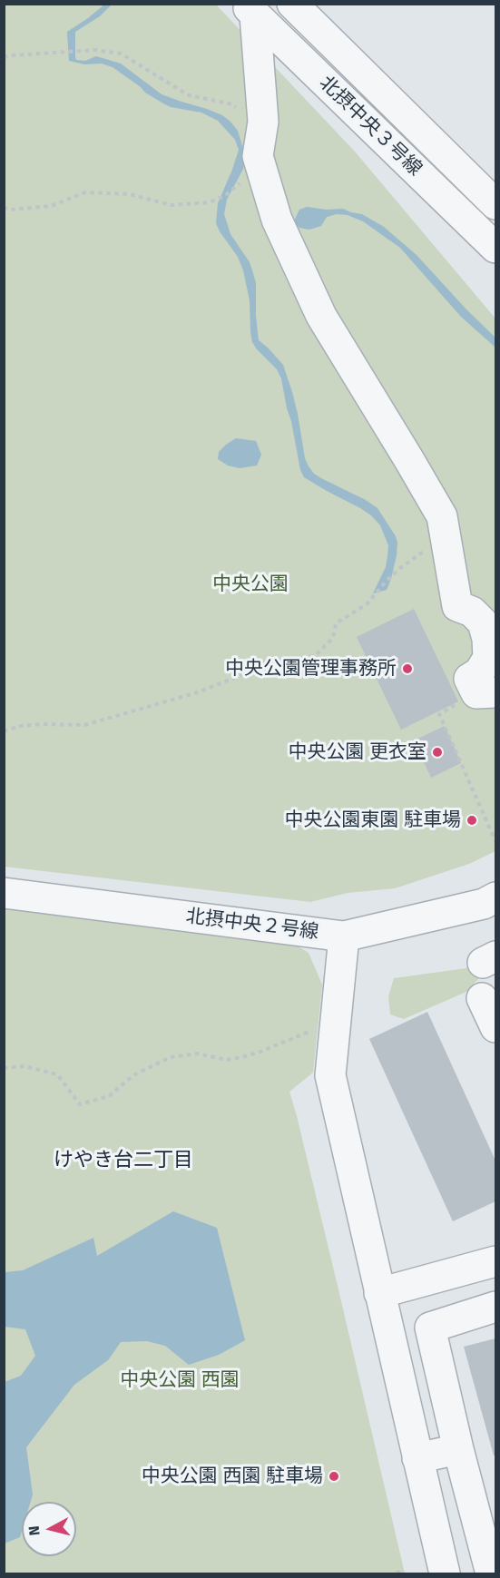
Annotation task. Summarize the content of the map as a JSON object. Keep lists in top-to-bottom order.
{
  "streets": {
    "street": ["北摂中央３号線", "北摂中央２号線"]
  },
  "districts": ["けやき台二丁目"],
  "parks": ["中央公園", "中央公園 西園"],
  "places": [
    "中央公園管理事務所",
    "中央公園 更衣室",
    "中央公園東園 駐車場",
    "中央公園 西園 駐車場"
  ],
  "north": "left"
}
